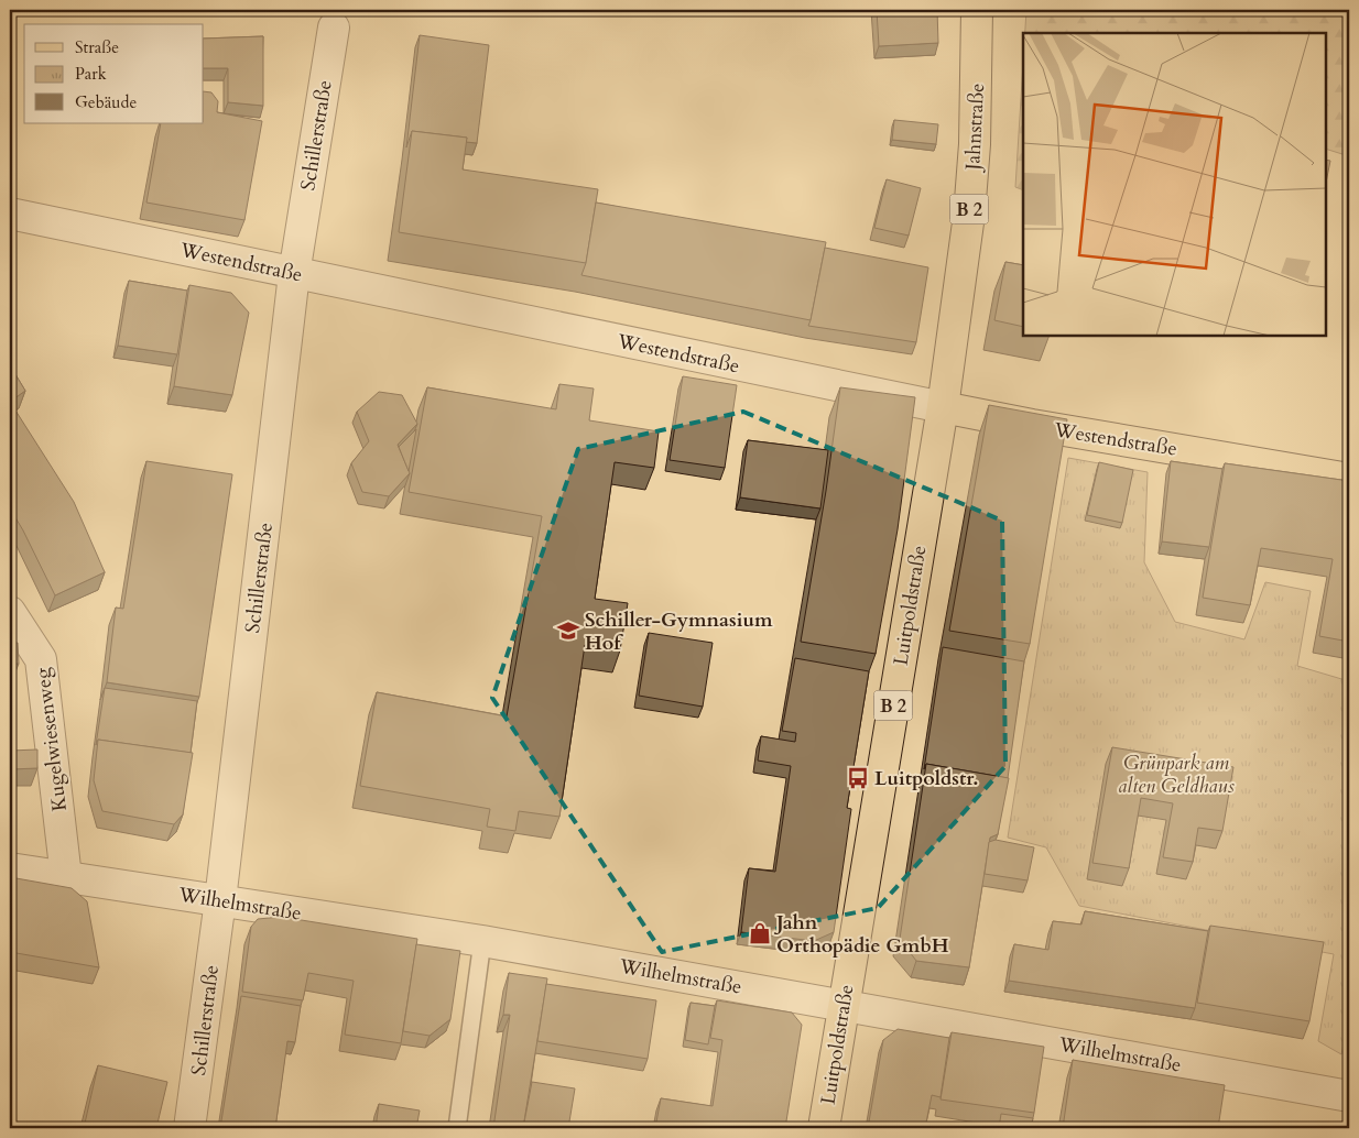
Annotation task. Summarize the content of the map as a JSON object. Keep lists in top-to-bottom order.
{
  "streets": {
    "main road": [
      "Jahnstraße",
      "B 2",
      "Westendstraße",
      "Luitpoldstraße"
    ],
    "street": ["Schillerstraße", "Kugelwiesenweg", "Wilhelmstraße"]
  },
  "crossings": [
    ["Jahnstraße", "Westendstraße"],
    ["Jahnstraße", "Luitpoldstraße"],
    ["Schillerstraße", "Westendstraße"],
    ["Schillerstraße", "Wilhelmstraße"],
    ["Westendstraße", "Luitpoldstraße"],
    ["Luitpoldstraße", "Wilhelmstraße"],
    ["Kugelwiesenweg", "Wilhelmstraße"]
  ],
  "parks": ["Grünpark am alten Geldhaus"],
  "places": {
    "school or university": ["Schiller-Gymnasium Hof"],
    "bus stop": ["Luitpoldstr."],
    "shop": ["Jahn Orthopädie GmbH"]
  },
  "legend": ["Straße", "Park", "Gebäude"]
}
